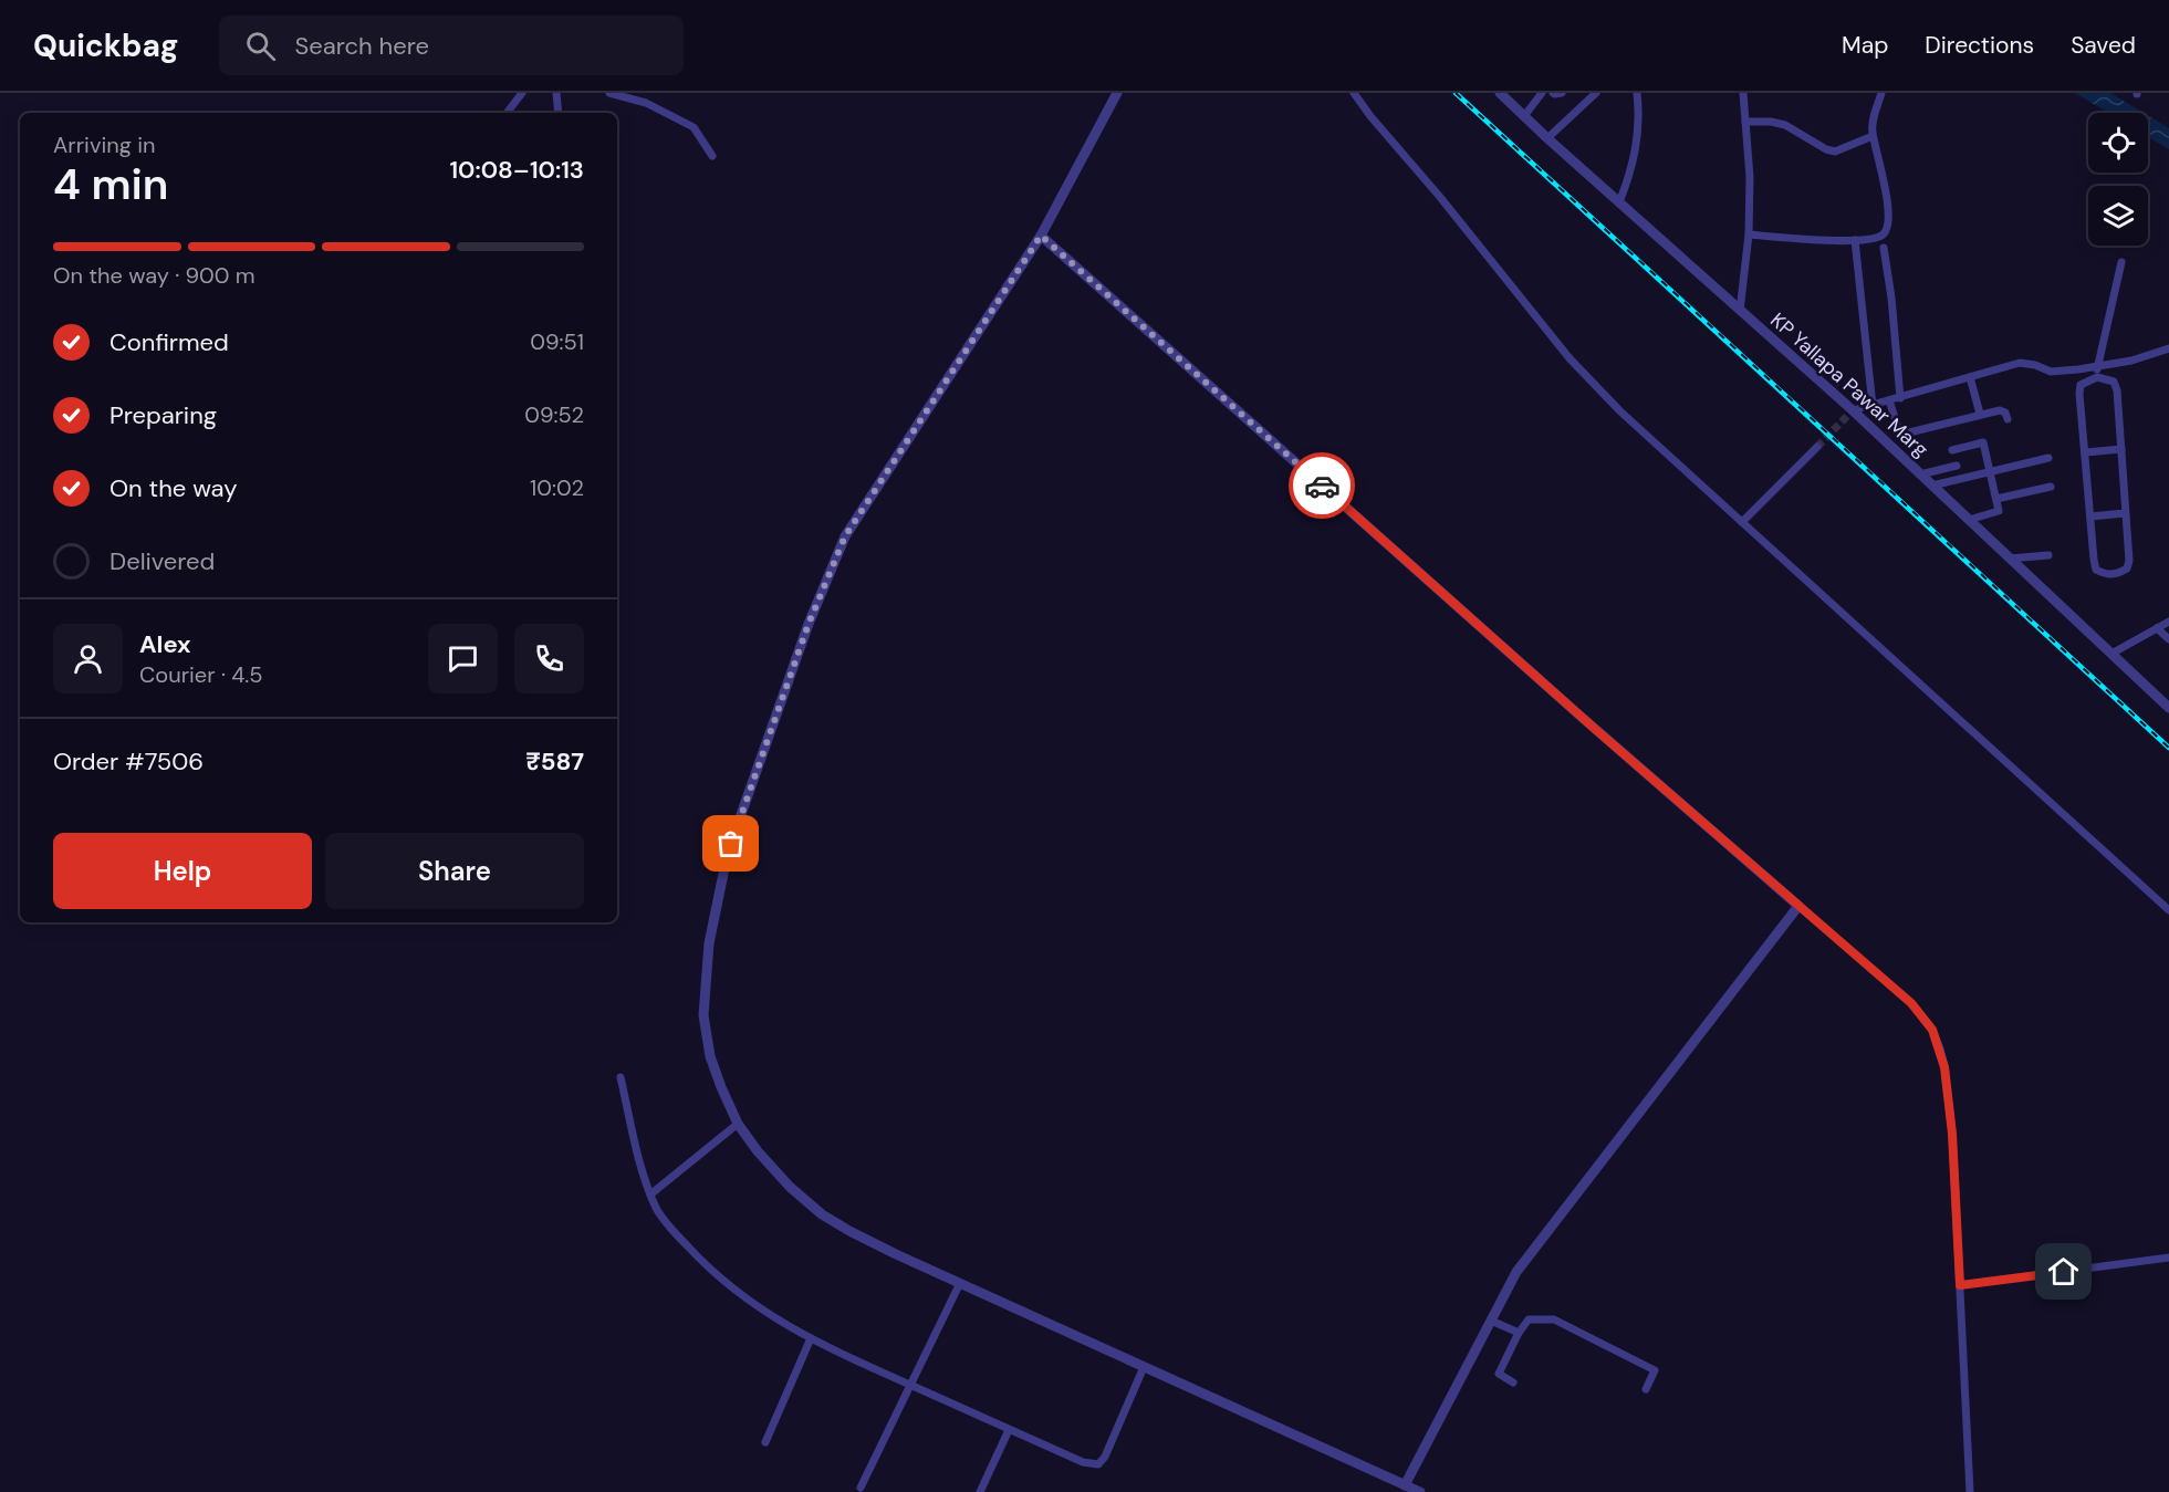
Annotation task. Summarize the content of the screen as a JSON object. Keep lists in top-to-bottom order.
{
  "streets": {
    "street": ["KP Yallapa Pawar Marg"]
  },
  "page": {
    "header": "Quickbag",
    "search": "Search here",
    "nav": ["Map", "Directions", "Saved"],
    "heading": ["4 min", "Arriving in", "10:08–10:13"],
    "panel": [
      "Alex",
      "Courier · 4.5",
      "Order #7506",
      "₹587"
    ],
    "bar": "On the way · 900 m",
    "list": [
      ["Confirmed", "09:51"],
      ["Preparing", "09:52"],
      ["On the way", "10:02"],
      "Delivered"
    ],
    "buttons": ["Help", "Share"]
  }
}
